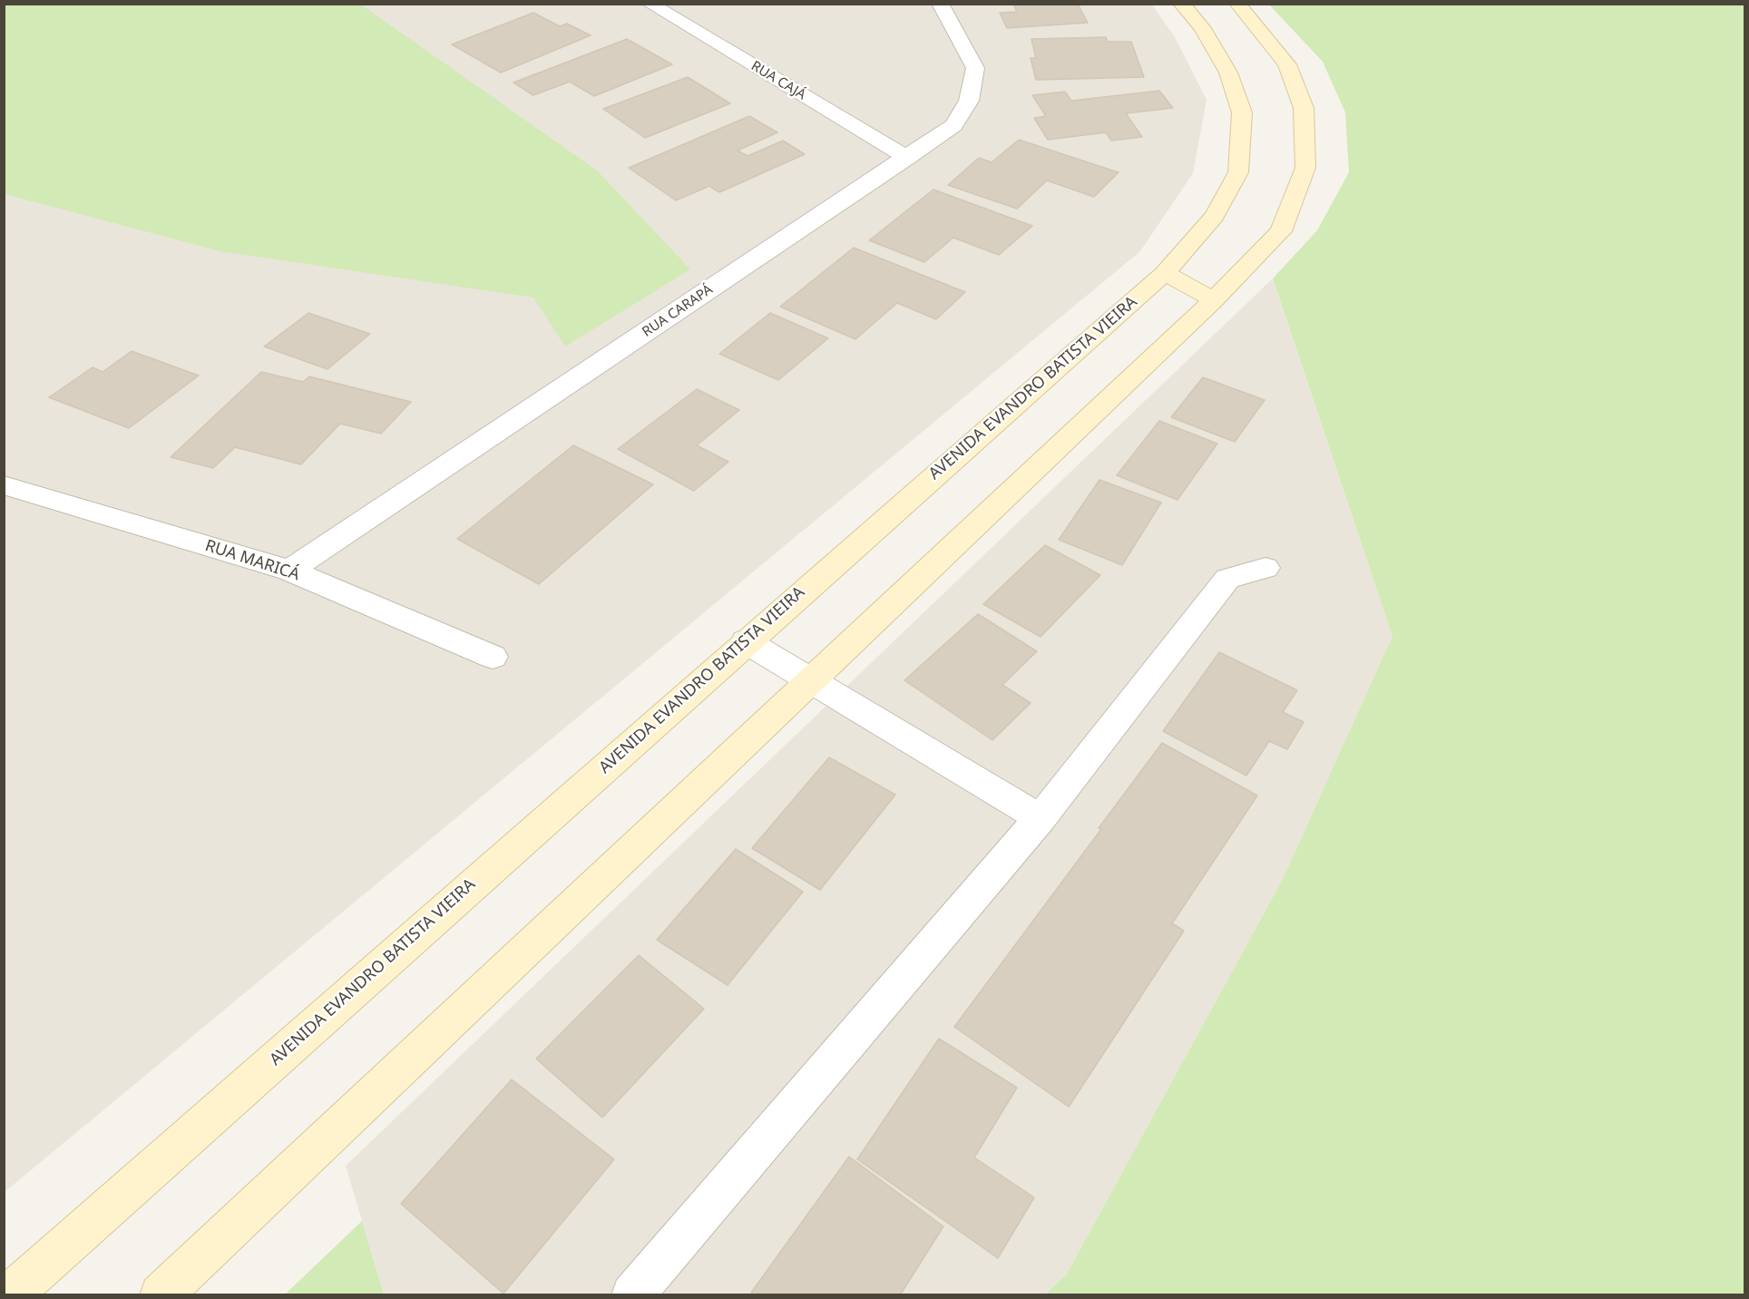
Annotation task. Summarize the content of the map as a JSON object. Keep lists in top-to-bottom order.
{
  "streets": {
    "main road": ["AVENIDA EVANDRO BATISTA VIEIRA"],
    "street": ["RUA CAJÁ", "RUA CARAPÁ", "RUA MARICÁ"]
  },
  "crossings": [
    ["RUA CAJÁ", "RUA CARAPÁ"],
    ["RUA CARAPÁ", "RUA MARICÁ"]
  ]
}
